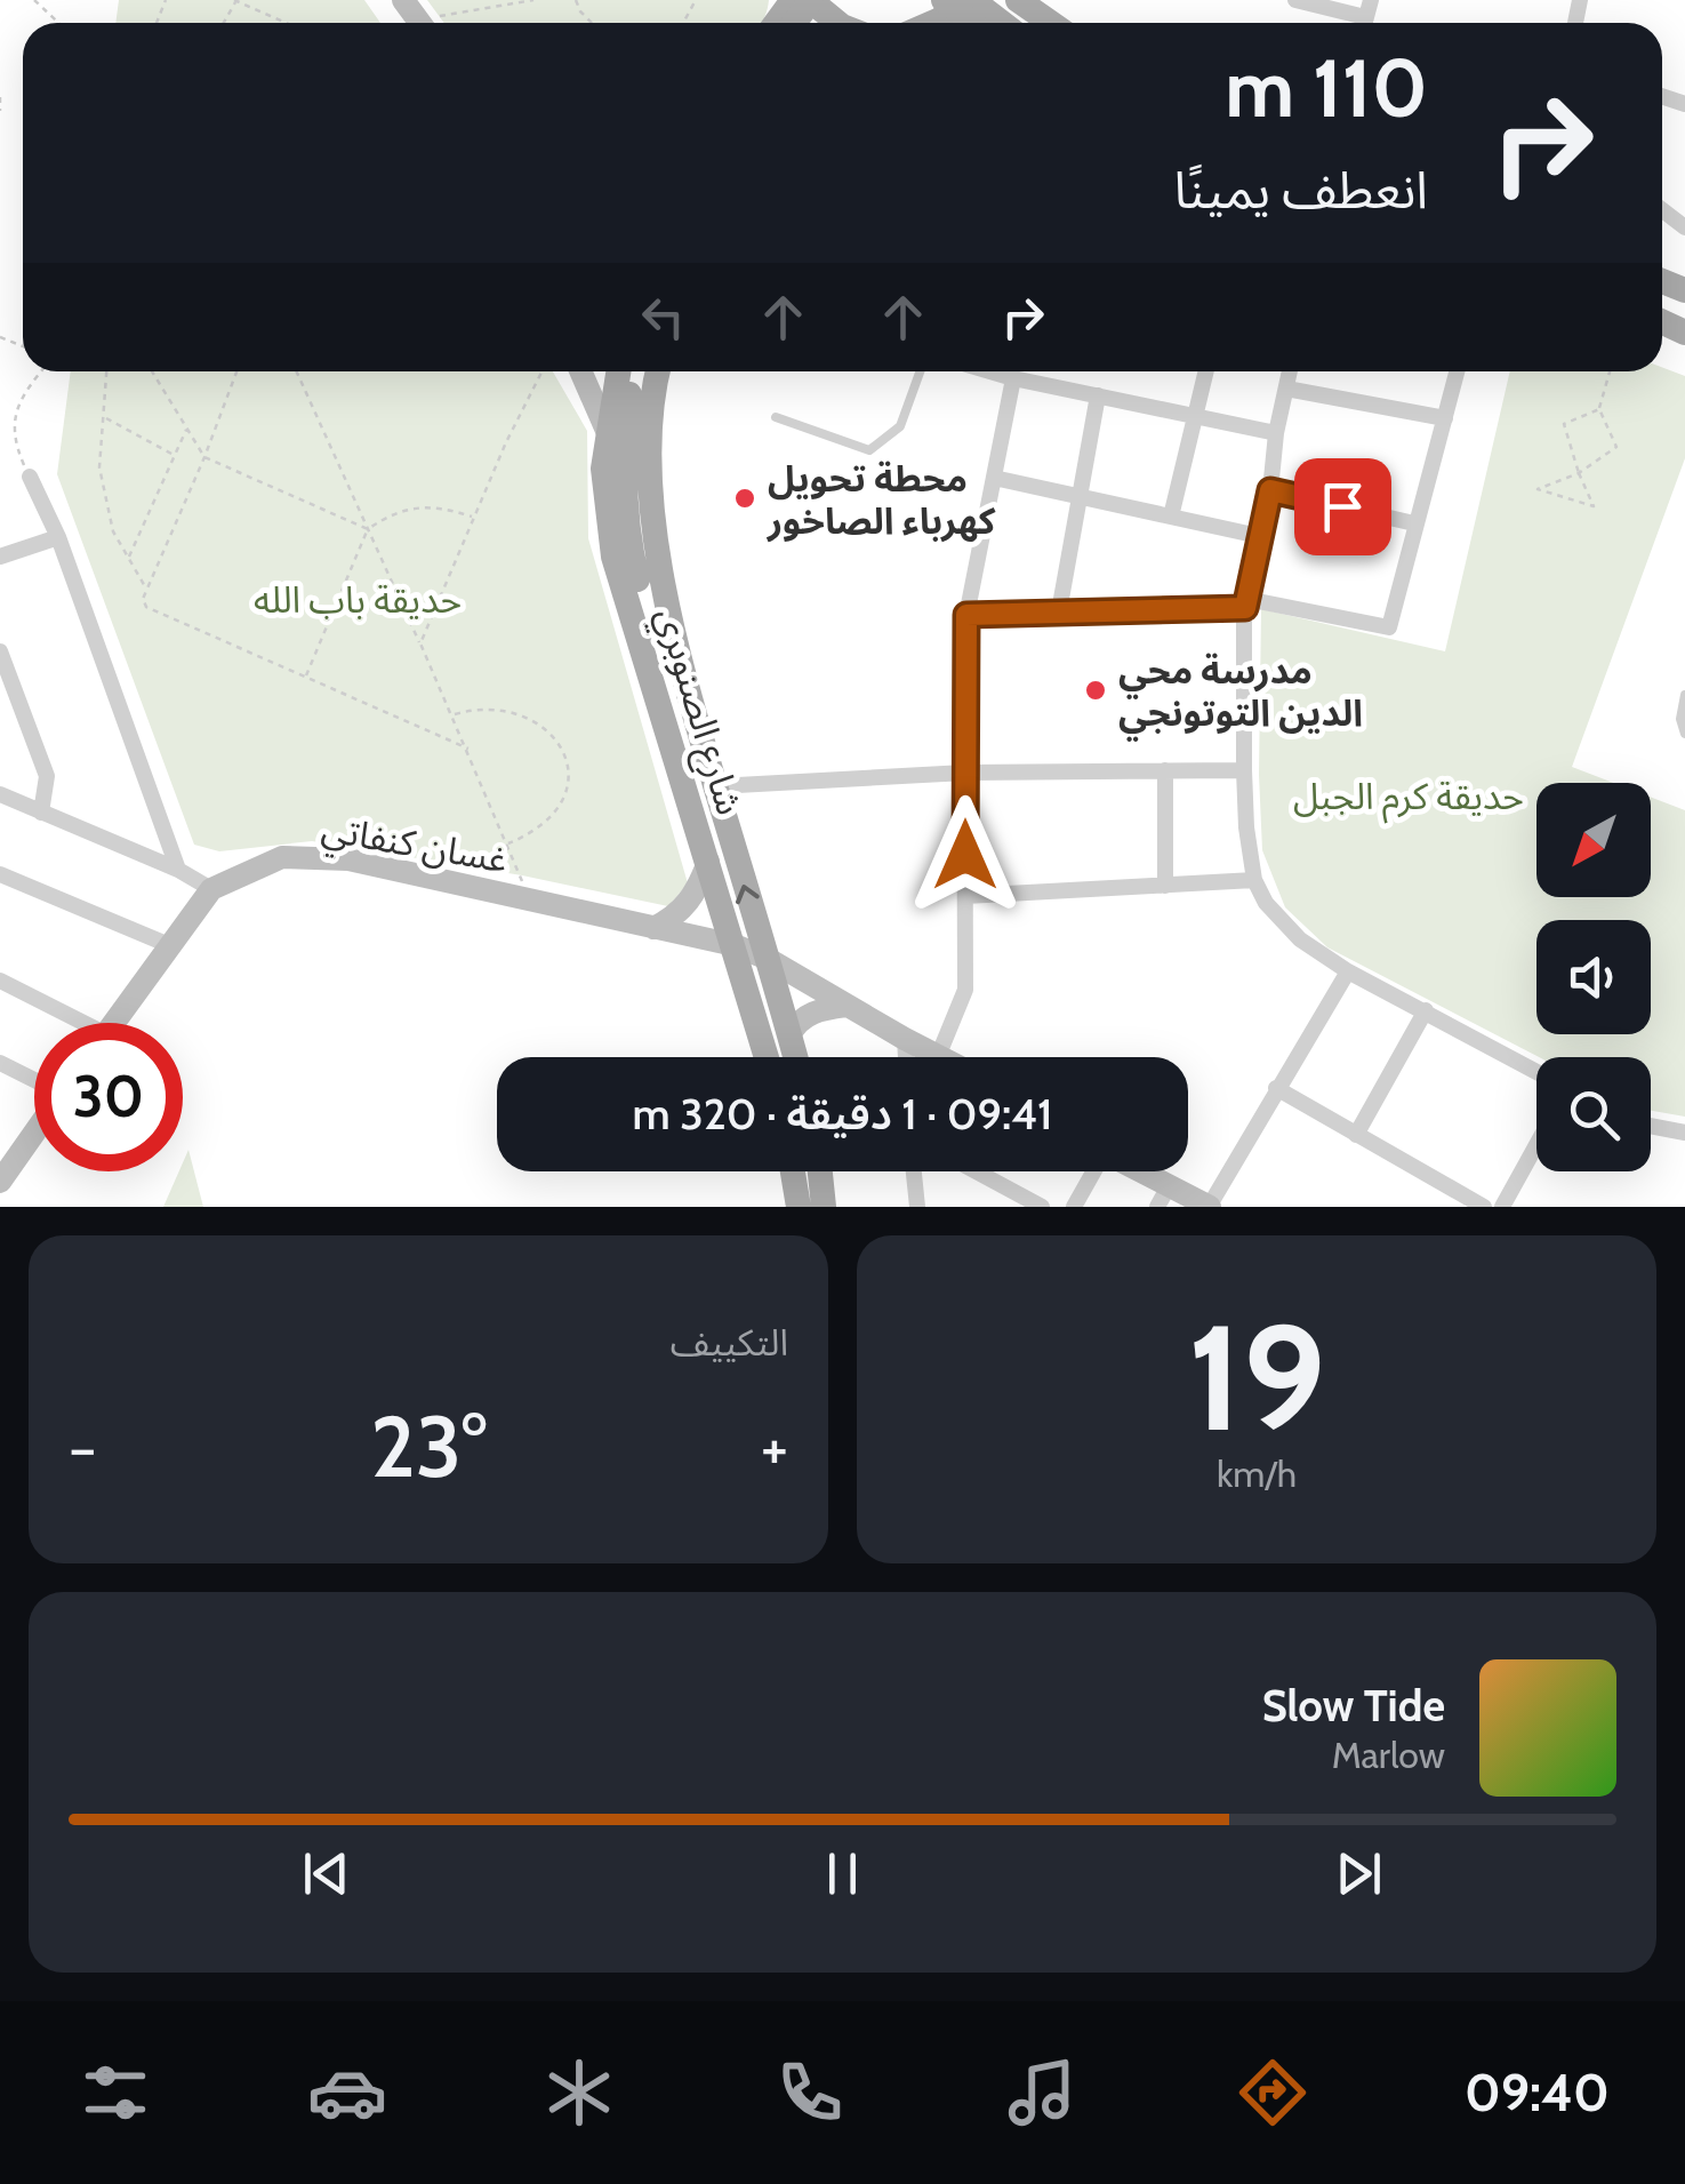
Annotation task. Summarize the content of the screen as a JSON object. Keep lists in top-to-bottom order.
{
  "streets": {
    "main road": ["شارع الصنوبري"],
    "street": ["غسان كنفاتي"]
  },
  "crossings": [
    ["شارع الصنوبري", "غسان كنفاتي"]
  ],
  "parks": ["حديقة باب الله", "حديقة كرم الجبل"],
  "places": ["محطة تحويل كهرباء الصاخور", "مدرسة محي الدين التوتونجي"],
  "north": "bottom left",
  "page": {
    "turn": ["110 m", "انعطف يمينًا"],
    "limit": "30",
    "trip": "09:41 · 1 دقيقة · 320 m",
    "tile": [
      ["19", "km/h"],
      "التكييف"
    ],
    "heat": ["−", "23°", "+"],
    "song": ["Slow Tide", "Marlow"],
    "tabs": "09:40"
  }
}
